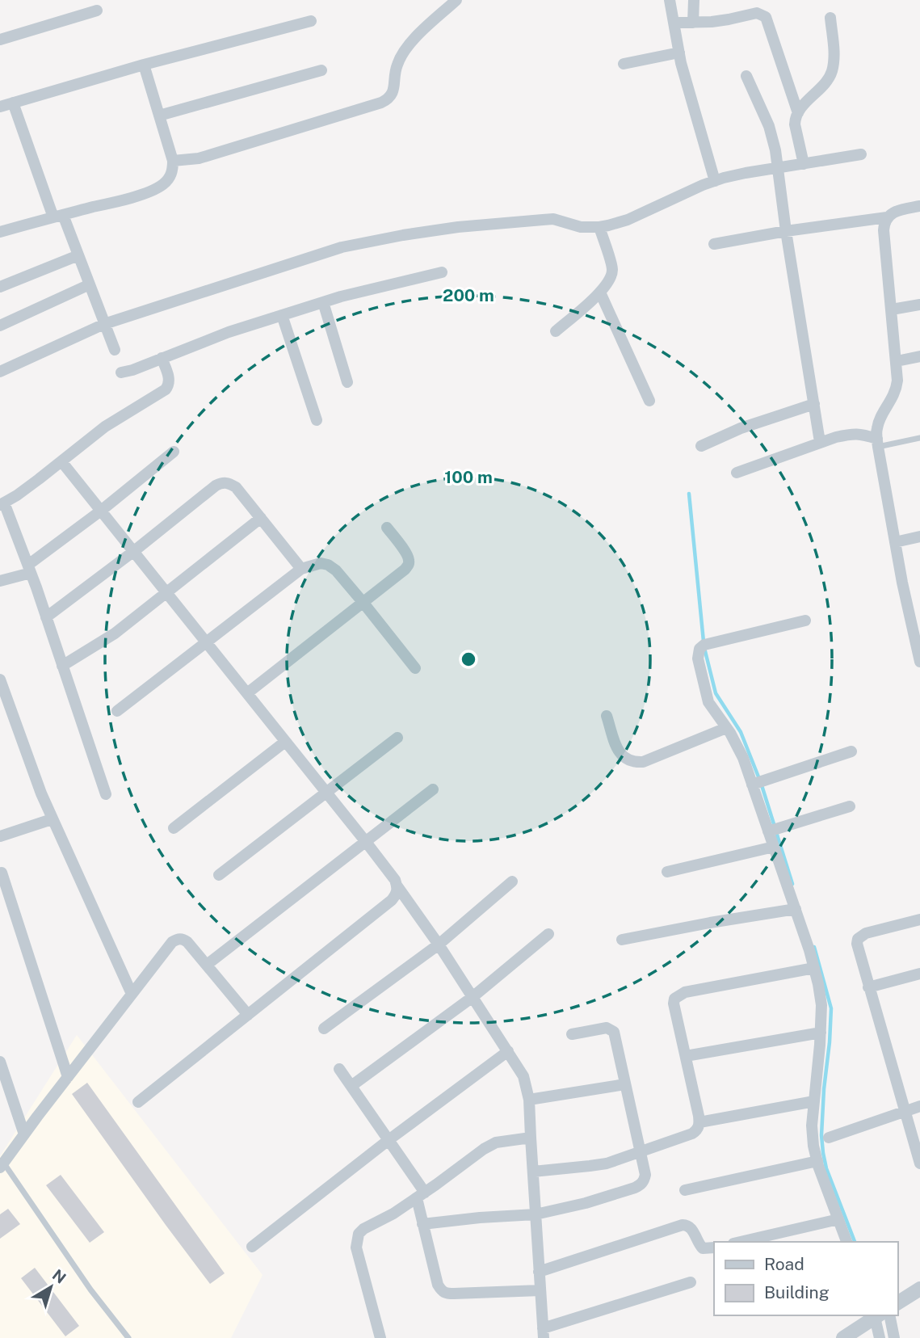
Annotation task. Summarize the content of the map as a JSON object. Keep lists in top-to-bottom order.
{
  "legend": ["Road", "Building"],
  "north": "top right",
  "rings": ["200 m", "100 m"]
}
